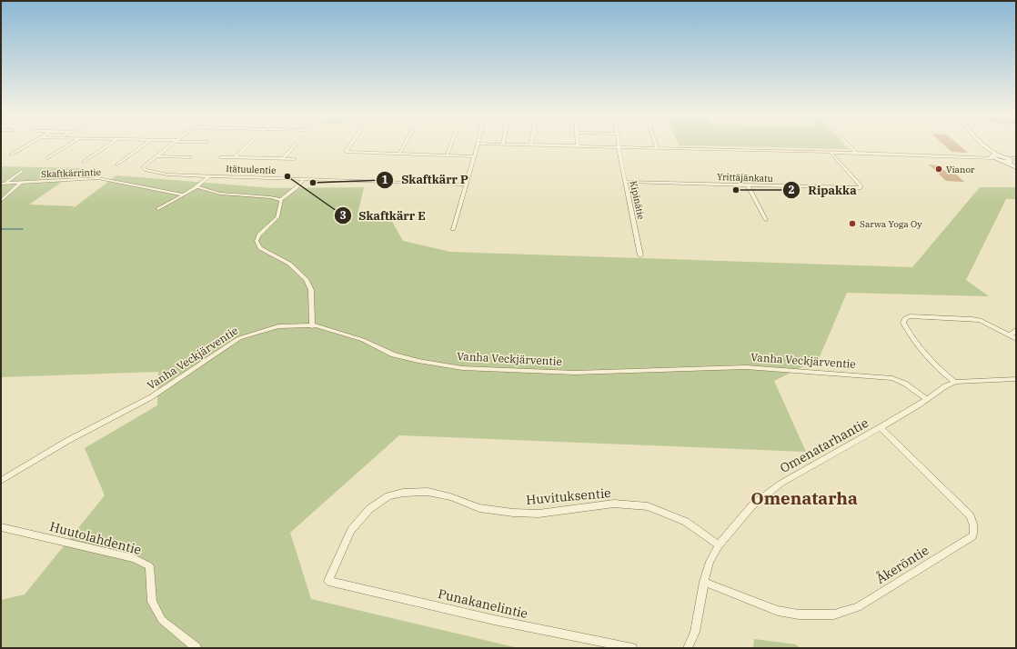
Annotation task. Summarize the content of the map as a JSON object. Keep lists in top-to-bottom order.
{
  "streets": {
    "street": [
      "Itätuulentie",
      "Skaftkärrintie",
      "Yrittäjänkatu",
      "Kipinätie",
      "Vanha Veckjärventie",
      "Omenatarhantie",
      "Huvituksentie",
      "Huutolahdentie",
      "Åkeröntie",
      "Punakanelintie"
    ]
  },
  "crossings": [
    ["Yrittäjänkatu", "Kipinätie"],
    ["Vanha Veckjärventie", "Omenatarhantie"],
    ["Omenatarhantie", "Huvituksentie"],
    ["Omenatarhantie", "Åkeröntie"],
    ["Huvituksentie", "Punakanelintie"]
  ],
  "districts": ["Omenatarha"],
  "places": [
    "Vianor",
    "Skaftkärr E",
    "Skaftkärr P",
    "Ripakka",
    "Sarwa Yoga Oy"
  ]
}
